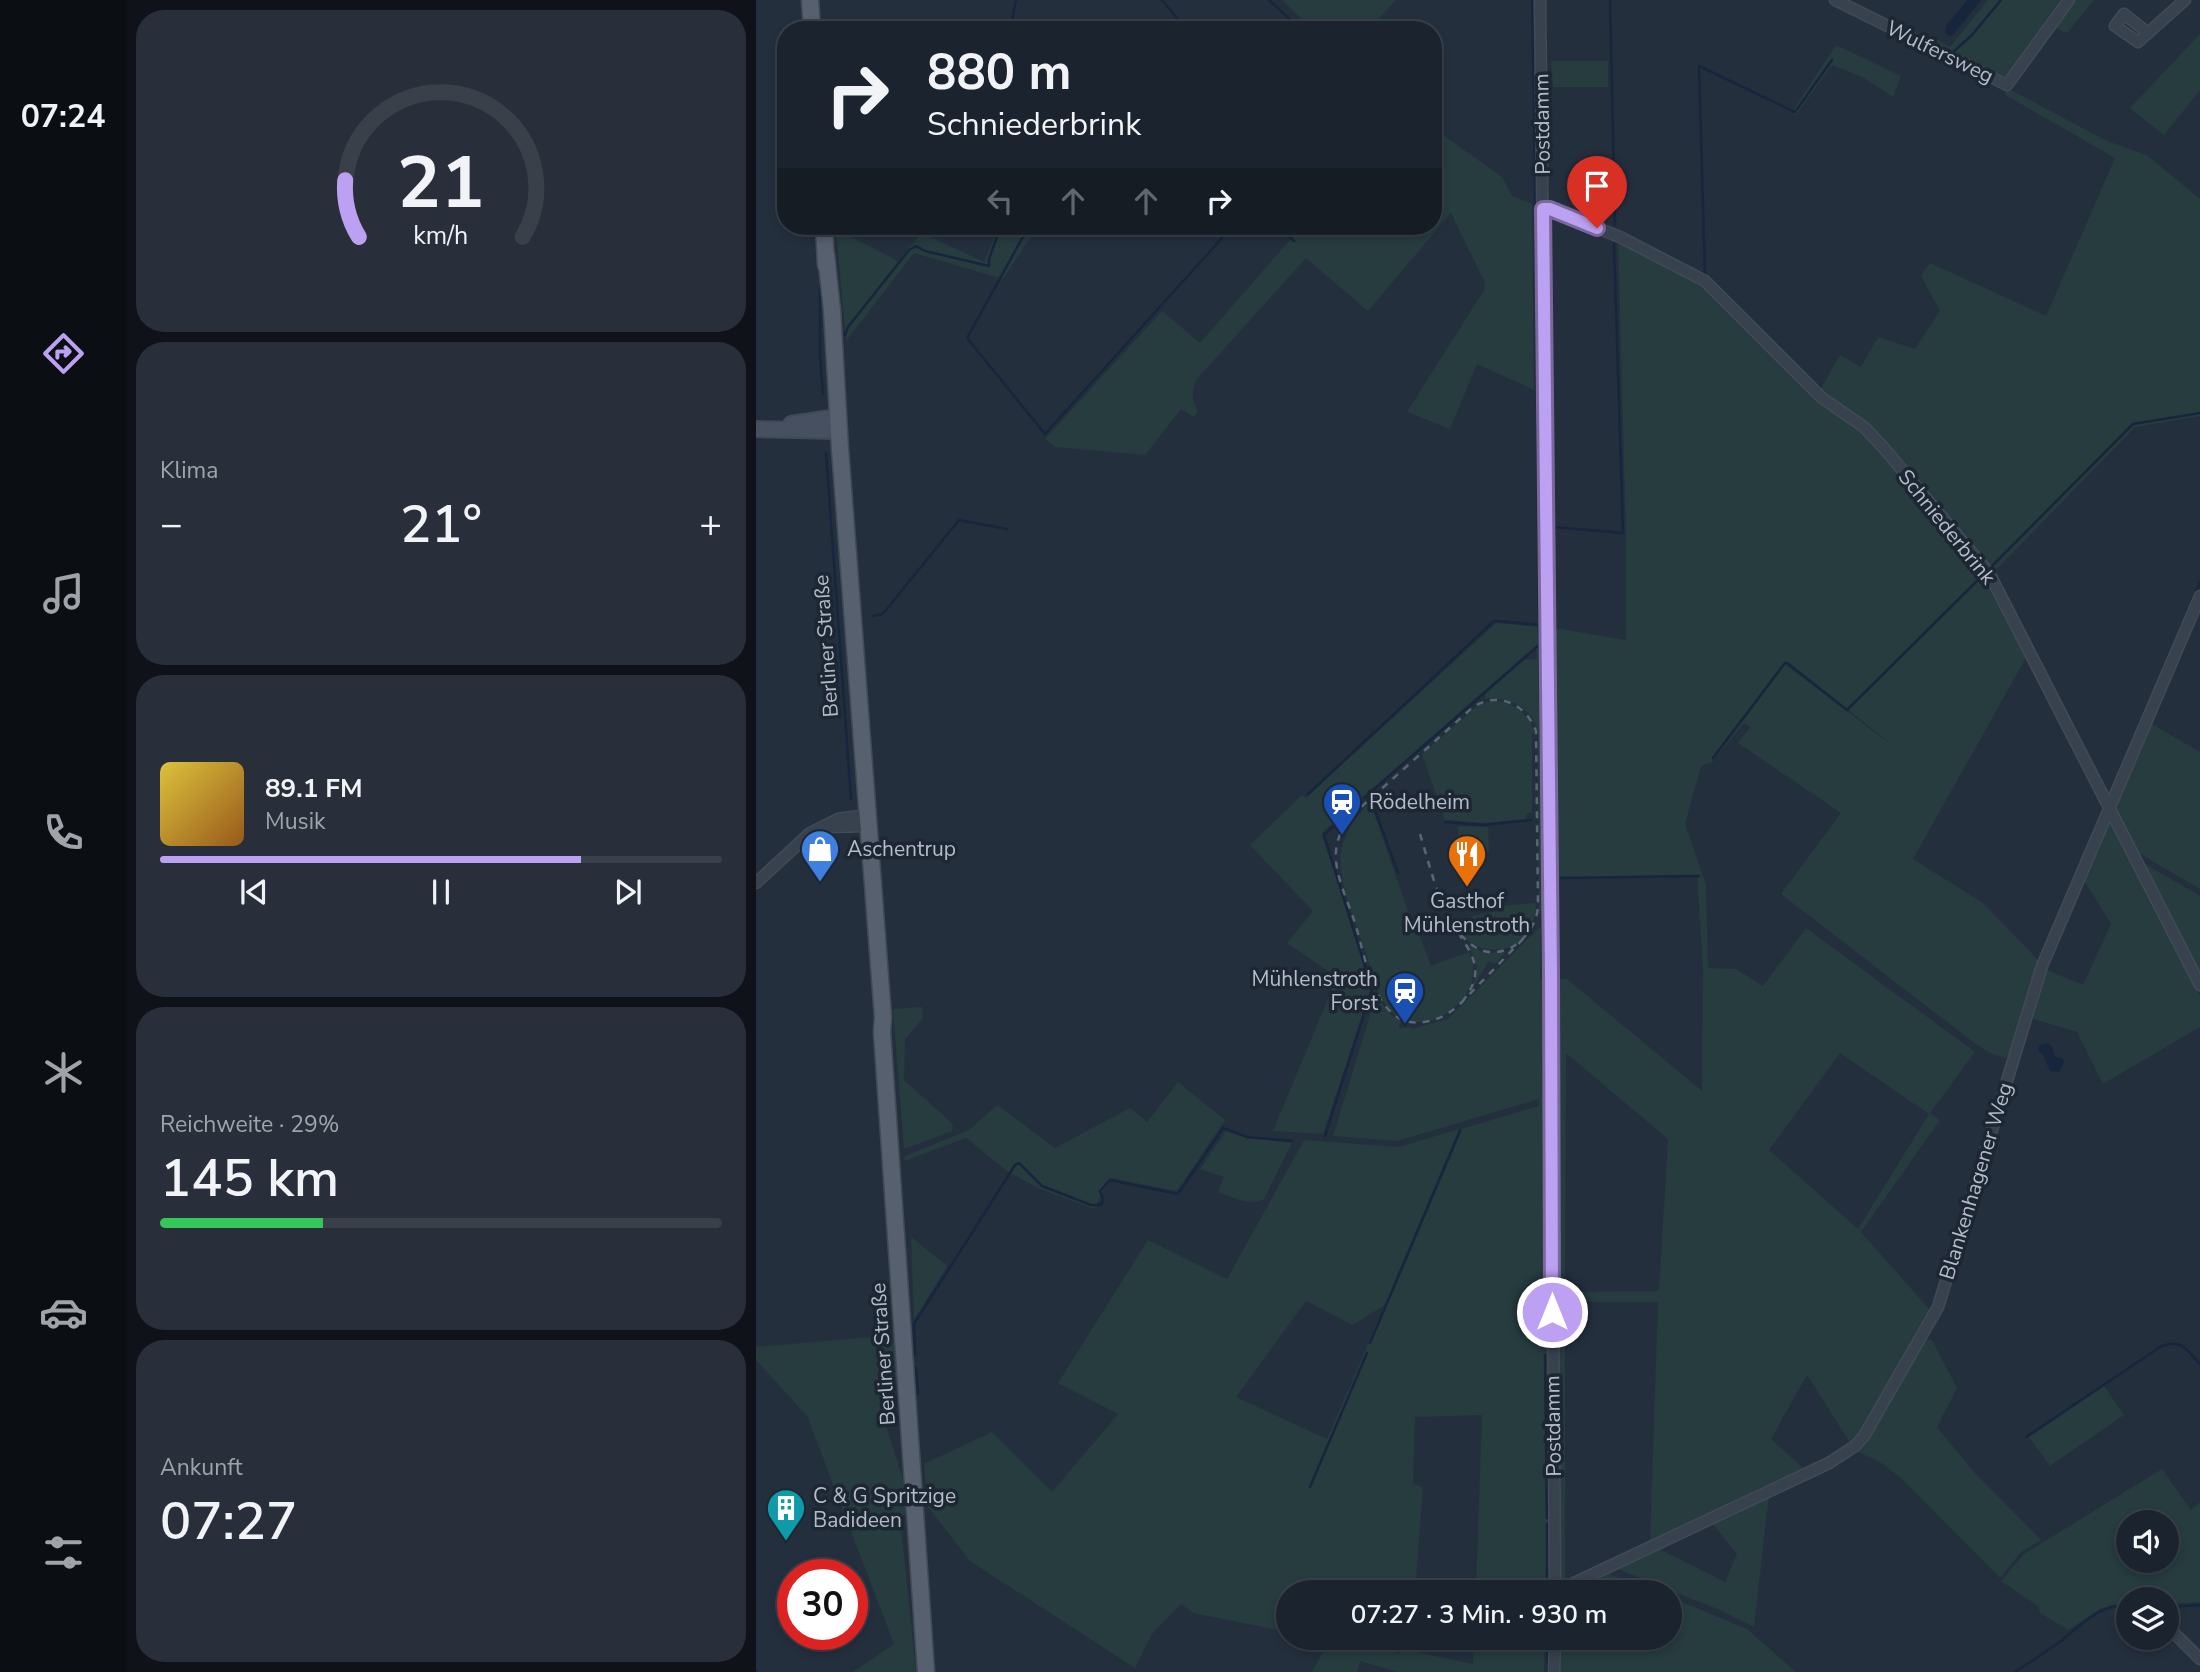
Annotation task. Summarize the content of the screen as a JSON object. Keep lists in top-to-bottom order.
{
  "streets": {
    "main road": ["Berliner Straße"],
    "street": [
      "Wulfersweg",
      "Postdamm",
      "Schniederbrink",
      "Blankenhagener Weg"
    ]
  },
  "crossings": [
    ["Postdamm", "Schniederbrink"],
    ["Schniederbrink", "Blankenhagener Weg"]
  ],
  "places": {
    "station": ["Rödelheim", "Mühlenstroth Forst"],
    "shop": ["Aschentrup"],
    "restaurant": ["Gasthof Mühlenstroth"],
    "building": ["C & G Spritzige Badideen"]
  },
  "page": {
    "tabs": "07:24",
    "turn": ["880 m", "Schniederbrink"],
    "tile": [
      "Klima",
      ["Reichweite · 29%", "145 km"],
      ["Ankunft", "07:27"]
    ],
    "heat": ["−", "21°", "+"],
    "song": ["89.1 FM", "Musik"],
    "limit": "30",
    "trip": "07:27 · 3 Min. · 930 m",
    "gauge": ["21", "km/h"]
  }
}
